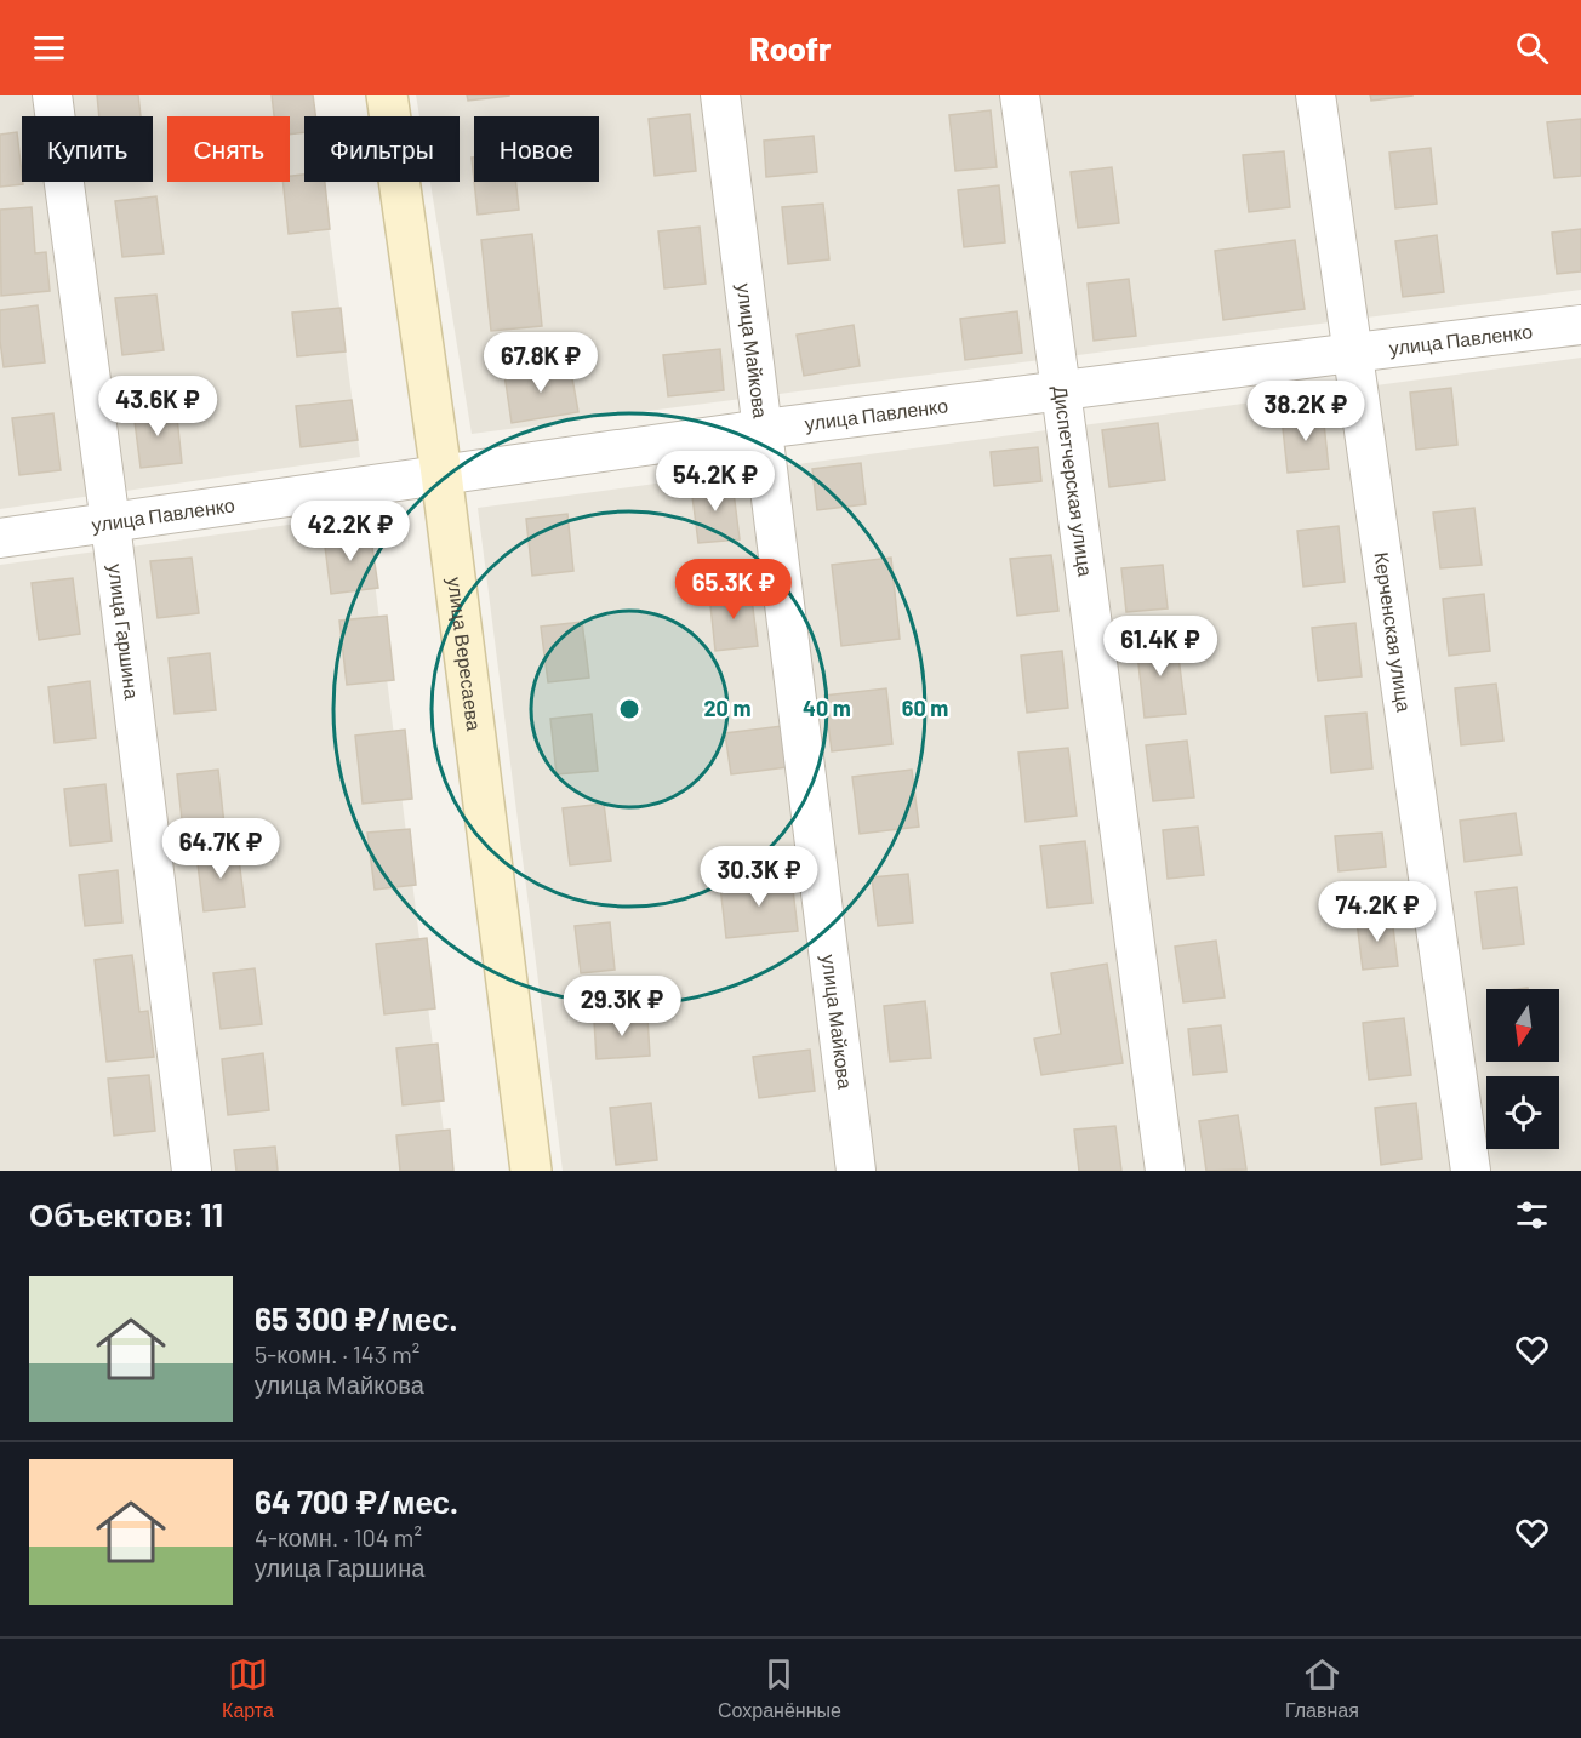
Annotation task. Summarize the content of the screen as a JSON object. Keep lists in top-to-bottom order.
{
  "streets": {
    "street": [
      "улица Павленко",
      "улица Майкова",
      "Диспетчерская улица",
      "улица Гаршина",
      "Керченская улица",
      "улица Вересаева"
    ]
  },
  "crossings": [
    ["улица Павленко", "улица Майкова"],
    ["улица Павленко", "Диспетчерская улица"],
    ["улица Павленко", "улица Гаршина"],
    ["улица Павленко", "Керченская улица"],
    ["улица Павленко", "улица Вересаева"]
  ],
  "north": "bottom",
  "page": {
    "header": "Roofr",
    "chip": [
      "Купить",
      "Снять",
      "Фильтры",
      "Новое"
    ],
    "price": [
      "67.8K ₽",
      "43.6K ₽",
      "38.2K ₽",
      "54.2K ₽",
      "42.2K ₽",
      "65.3K ₽",
      "61.4K ₽",
      "64.7K ₽",
      "30.3K ₽",
      "74.2K ₽",
      "29.3K ₽"
    ],
    "heading": "Объектов: 11",
    "list": [
      {
        "name": "65 300 ₽/мес.",
        "note": "5-комн. · 143 m² · улица Майкова"
      },
      {
        "name": "64 700 ₽/мес.",
        "note": "4-комн. · 104 m² · улица Гаршина"
      }
    ],
    "tabs": ["Карта", "Сохранённые", "Главная"]
  },
  "rings": ["20 m", "40 m", "60 m"]
}
